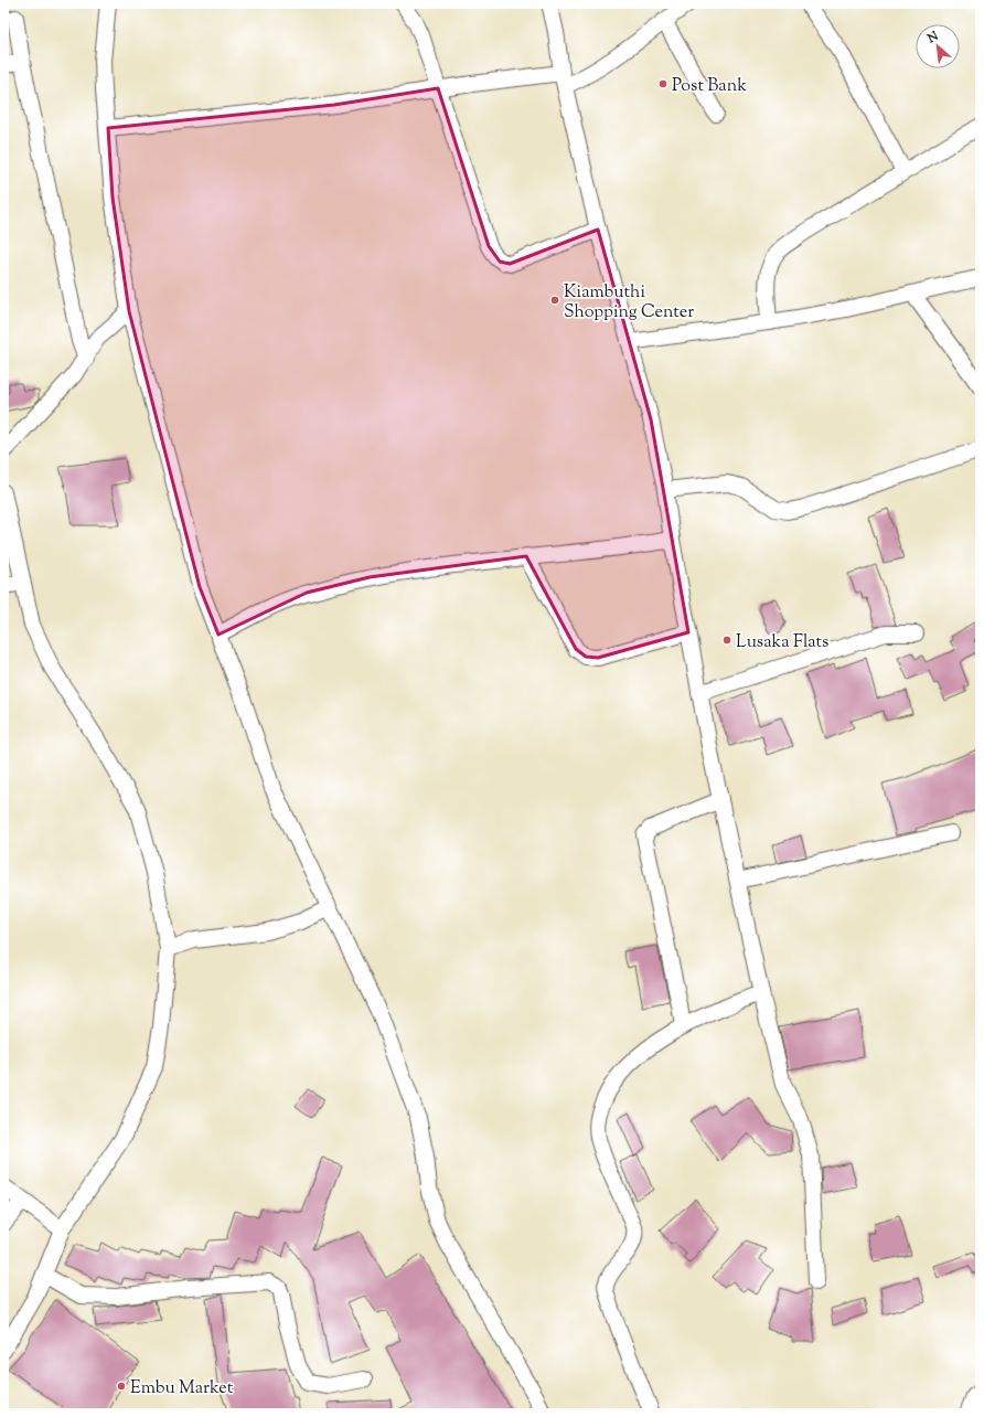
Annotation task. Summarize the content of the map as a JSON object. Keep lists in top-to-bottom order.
{
  "places": [
    "Post Bank",
    "Kiambuthi Shopping Center",
    "Lusaka Flats",
    "Embu Market"
  ],
  "north": "top left"
}
